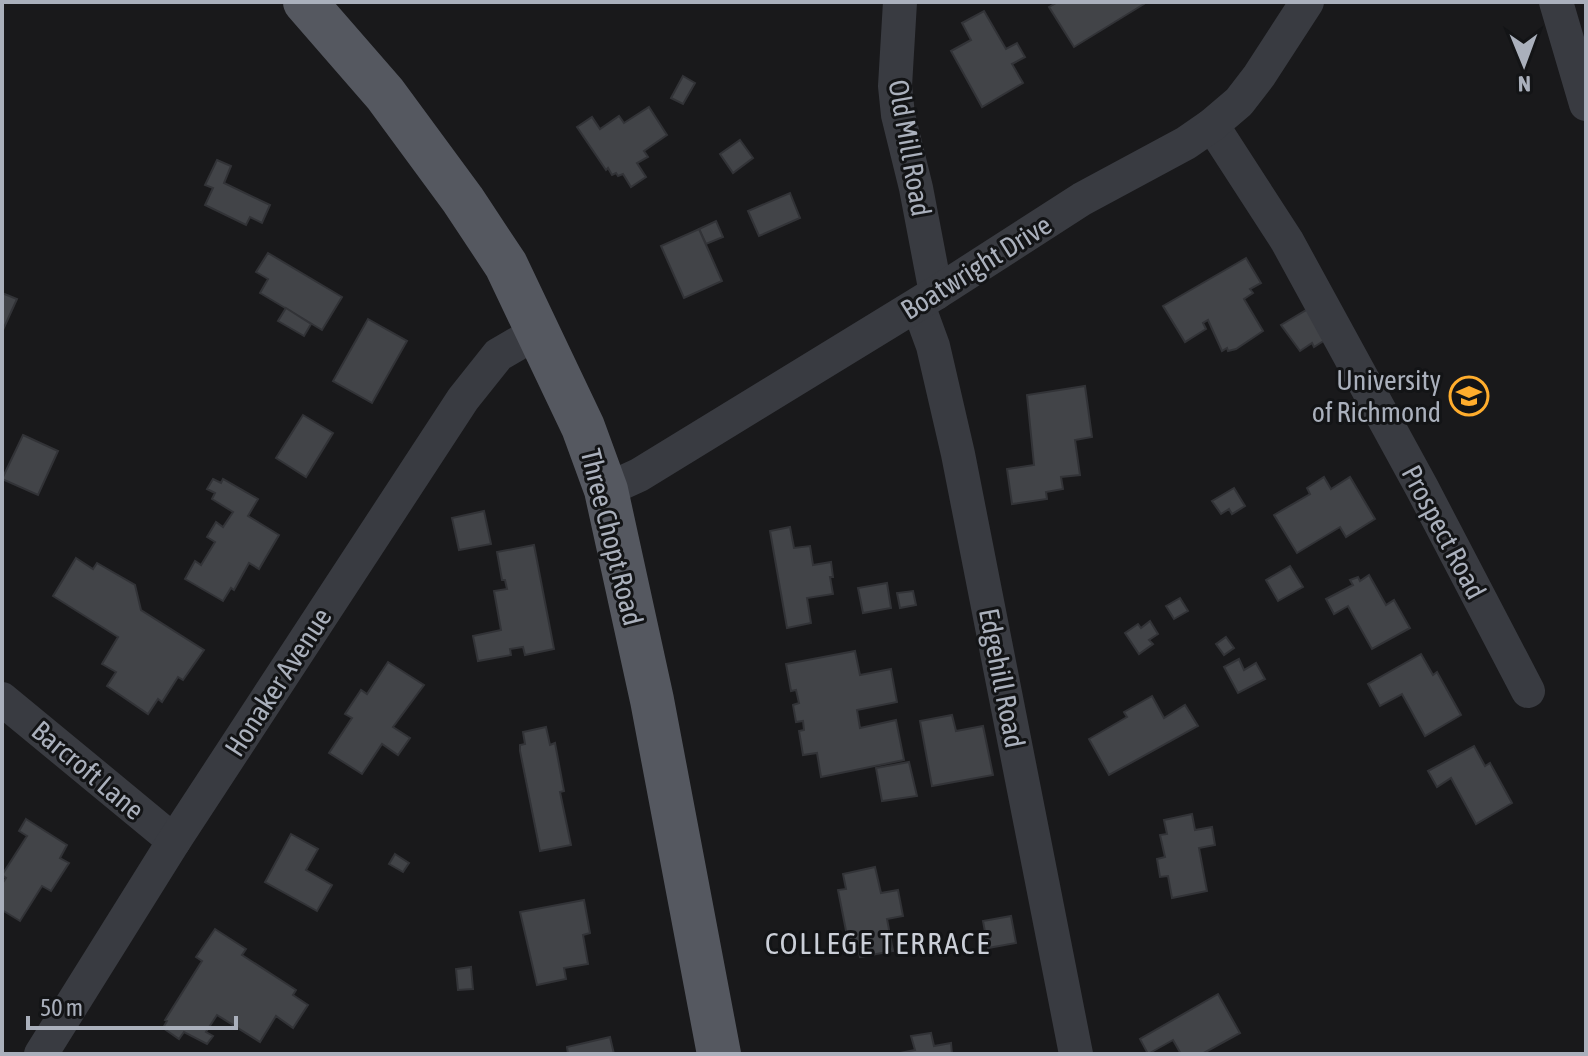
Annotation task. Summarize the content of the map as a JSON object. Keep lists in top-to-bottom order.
{
  "streets": {
    "main road": ["Three Chopt Road"],
    "street": [
      "Old Mill Road",
      "Boatwright Drive",
      "Prospect Road",
      "Edgehill Road",
      "Honaker Avenue",
      "Barcroft Lane"
    ]
  },
  "crossings": [
    ["Old Mill Road", "Boatwright Drive"],
    ["Old Mill Road", "Edgehill Road"],
    ["Boatwright Drive", "Prospect Road"],
    ["Boatwright Drive", "Three Chopt Road"],
    ["Boatwright Drive", "Edgehill Road"],
    ["Three Chopt Road", "Honaker Avenue"],
    ["Honaker Avenue", "Barcroft Lane"]
  ],
  "districts": ["COLLEGE TERRACE"],
  "places": {
    "school or university": ["University of Richmond"]
  },
  "scale_bar": "50 m",
  "north": "bottom"
}
